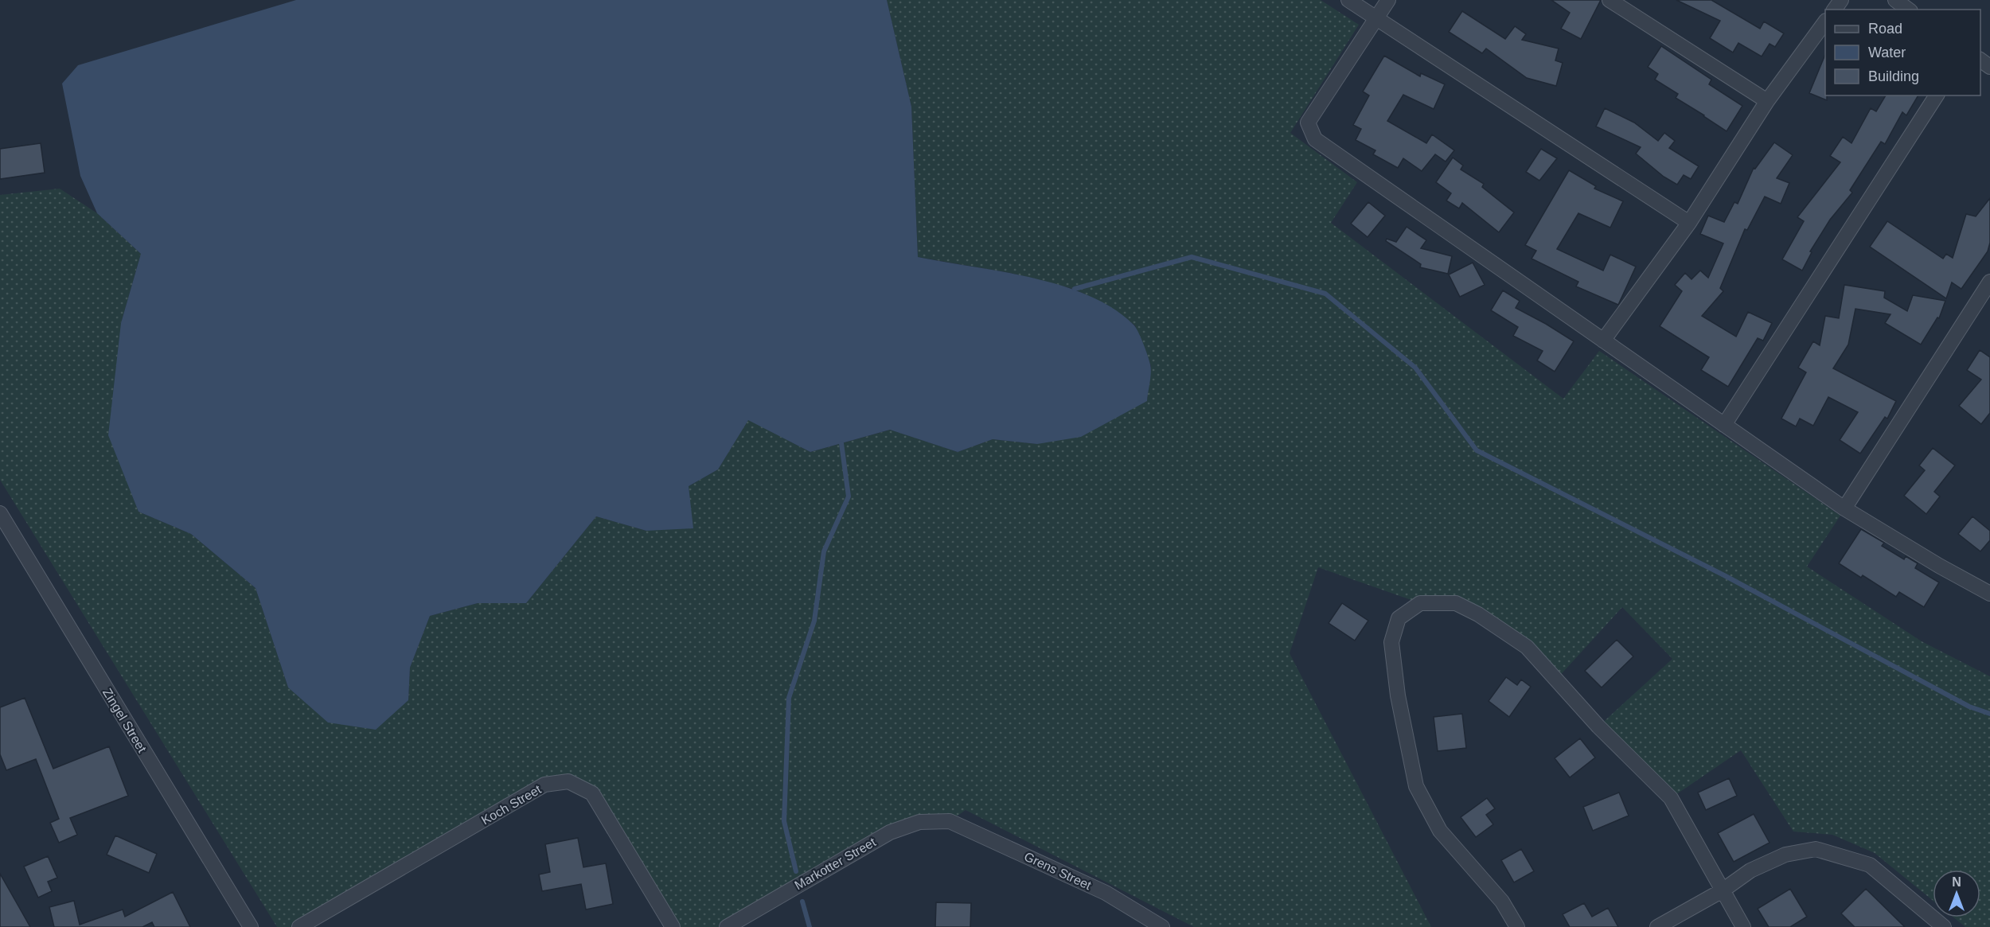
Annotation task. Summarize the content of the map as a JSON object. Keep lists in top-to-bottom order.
{
  "streets": {
    "street": [
      "Zingel Street",
      "Koch Street",
      "Markotter Street",
      "Grens Street"
    ]
  },
  "crossings": [
    ["Markotter Street", "Grens Street"]
  ],
  "legend": ["Road", "Water", "Building"],
  "north": "top"
}
